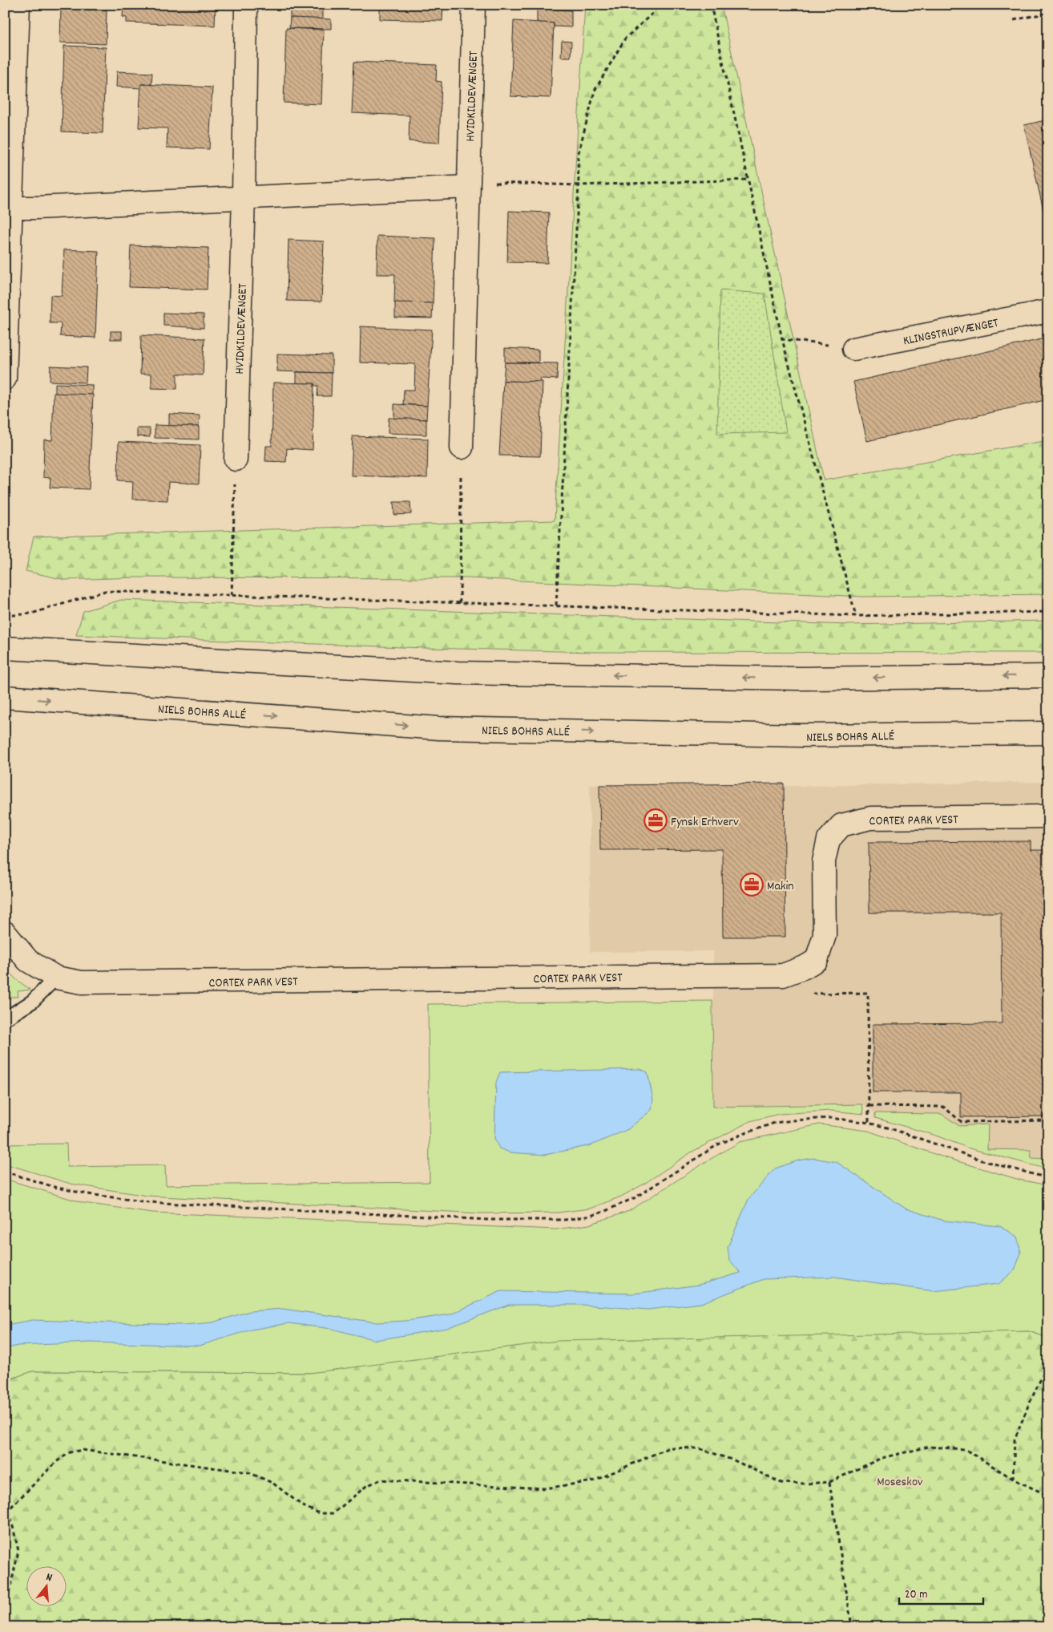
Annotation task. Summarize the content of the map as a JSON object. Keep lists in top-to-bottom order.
{
  "streets": {
    "street": [
      "HVIDKILDEVÆNGET",
      "KLINGSTRUPVÆNGET",
      "NIELS BOHRS ALLÉ",
      "CORTEX PARK VEST"
    ]
  },
  "parks": ["Moseskov"],
  "places": {
    "office": ["Fynsk Erhverv", "Makin"]
  },
  "scale_bar": "20 m",
  "north": "top"
}
